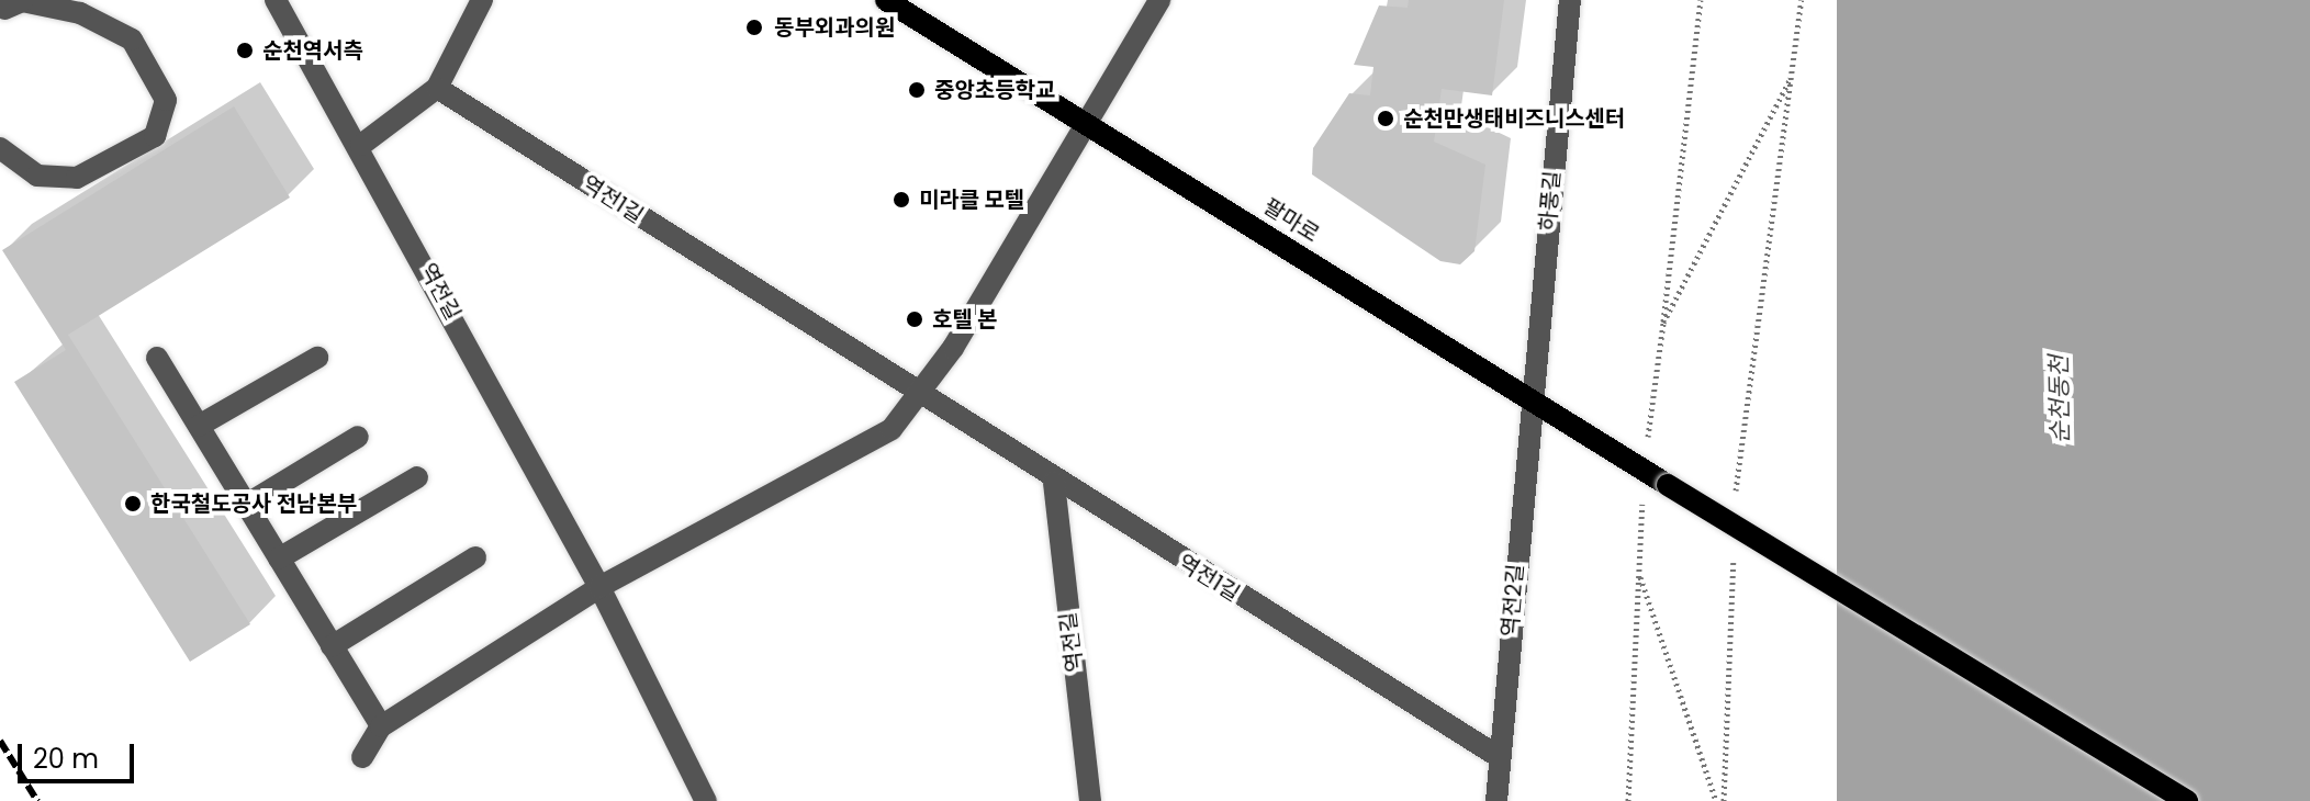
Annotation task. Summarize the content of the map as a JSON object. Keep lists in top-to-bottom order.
{
  "streets": {
    "main road": ["팔마로"],
    "street": [
      "역전1길",
      "하풍길",
      "역전길",
      "역전2길"
    ]
  },
  "crossings": [
    ["역전1길", "역전길"],
    ["역전1길", "역전2길"],
    ["하풍길", "팔마로"],
    ["하풍길", "역전2길"],
    ["팔마로", "역전2길"]
  ],
  "water": ["순천동천"],
  "places": [
    "동부외과의원",
    "순천역서측",
    "중앙초등학교",
    "순천만생태비즈니스센터",
    "미라클 모텔",
    "호텔 본",
    "한국철도공사 전남본부"
  ],
  "scale_bar": "20 m"
}
